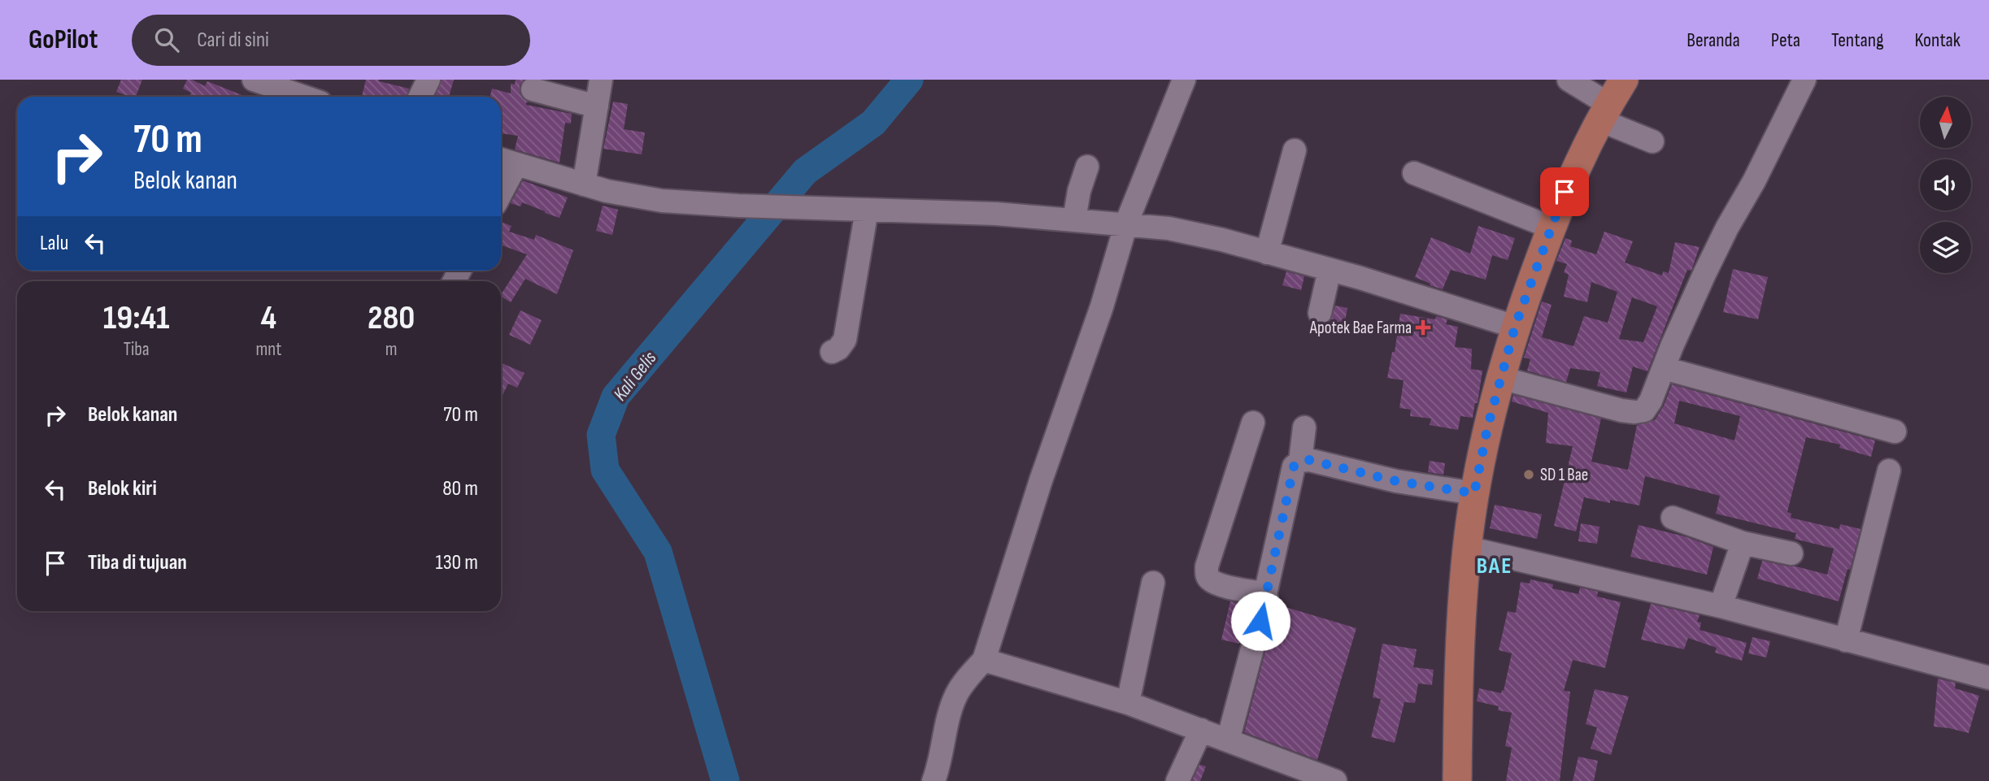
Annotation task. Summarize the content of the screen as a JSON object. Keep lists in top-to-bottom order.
{
  "districts": ["BAE"],
  "water": ["Kali Gelis"],
  "places": {
    "health": ["Apotek Bae Farma"],
    "other": ["SD 1 Bae"]
  },
  "north": "top",
  "page": {
    "header": "GoPilot",
    "search": "Cari di sini",
    "nav": [
      "Beranda",
      "Peta",
      "Tentang",
      "Kontak"
    ],
    "turn": ["70 m", "Belok kanan"],
    "then": "Lalu",
    "eta": [
      "19:41",
      "Tiba",
      "4",
      "mnt",
      "280",
      "m"
    ],
    "list": [
      {
        "name": "Belok kanan",
        "value": "70 m"
      },
      {
        "name": "Belok kiri",
        "value": "80 m"
      },
      {
        "name": "Tiba di tujuan",
        "value": "130 m"
      }
    ]
  }
}
